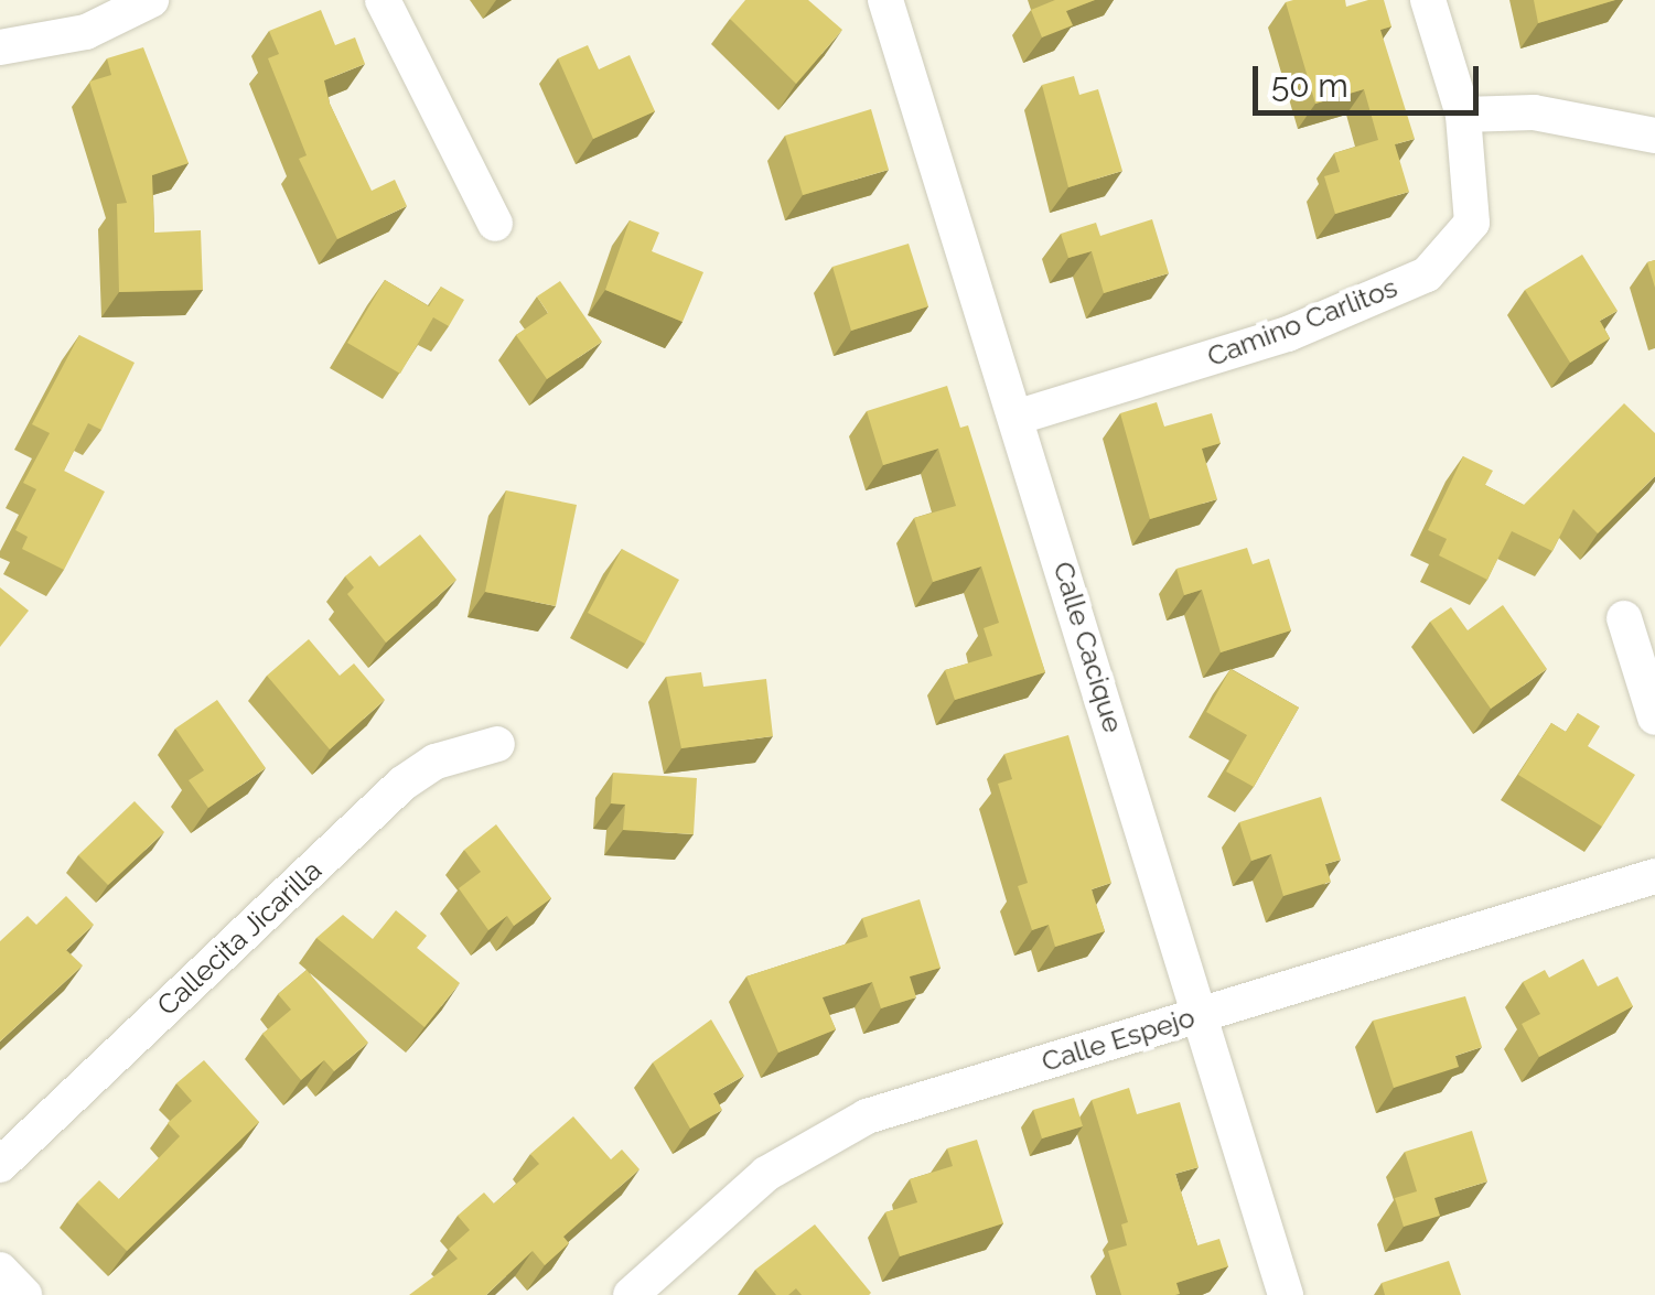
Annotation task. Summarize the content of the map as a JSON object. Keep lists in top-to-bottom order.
{
  "streets": {
    "street": [
      "Camino Carlitos",
      "Calle Cacique",
      "Callecita Jicarilla",
      "Calle Espejo"
    ]
  },
  "crossings": [
    ["Camino Carlitos", "Calle Cacique"],
    ["Calle Cacique", "Calle Espejo"]
  ],
  "scale_bar": "50 m"
}
